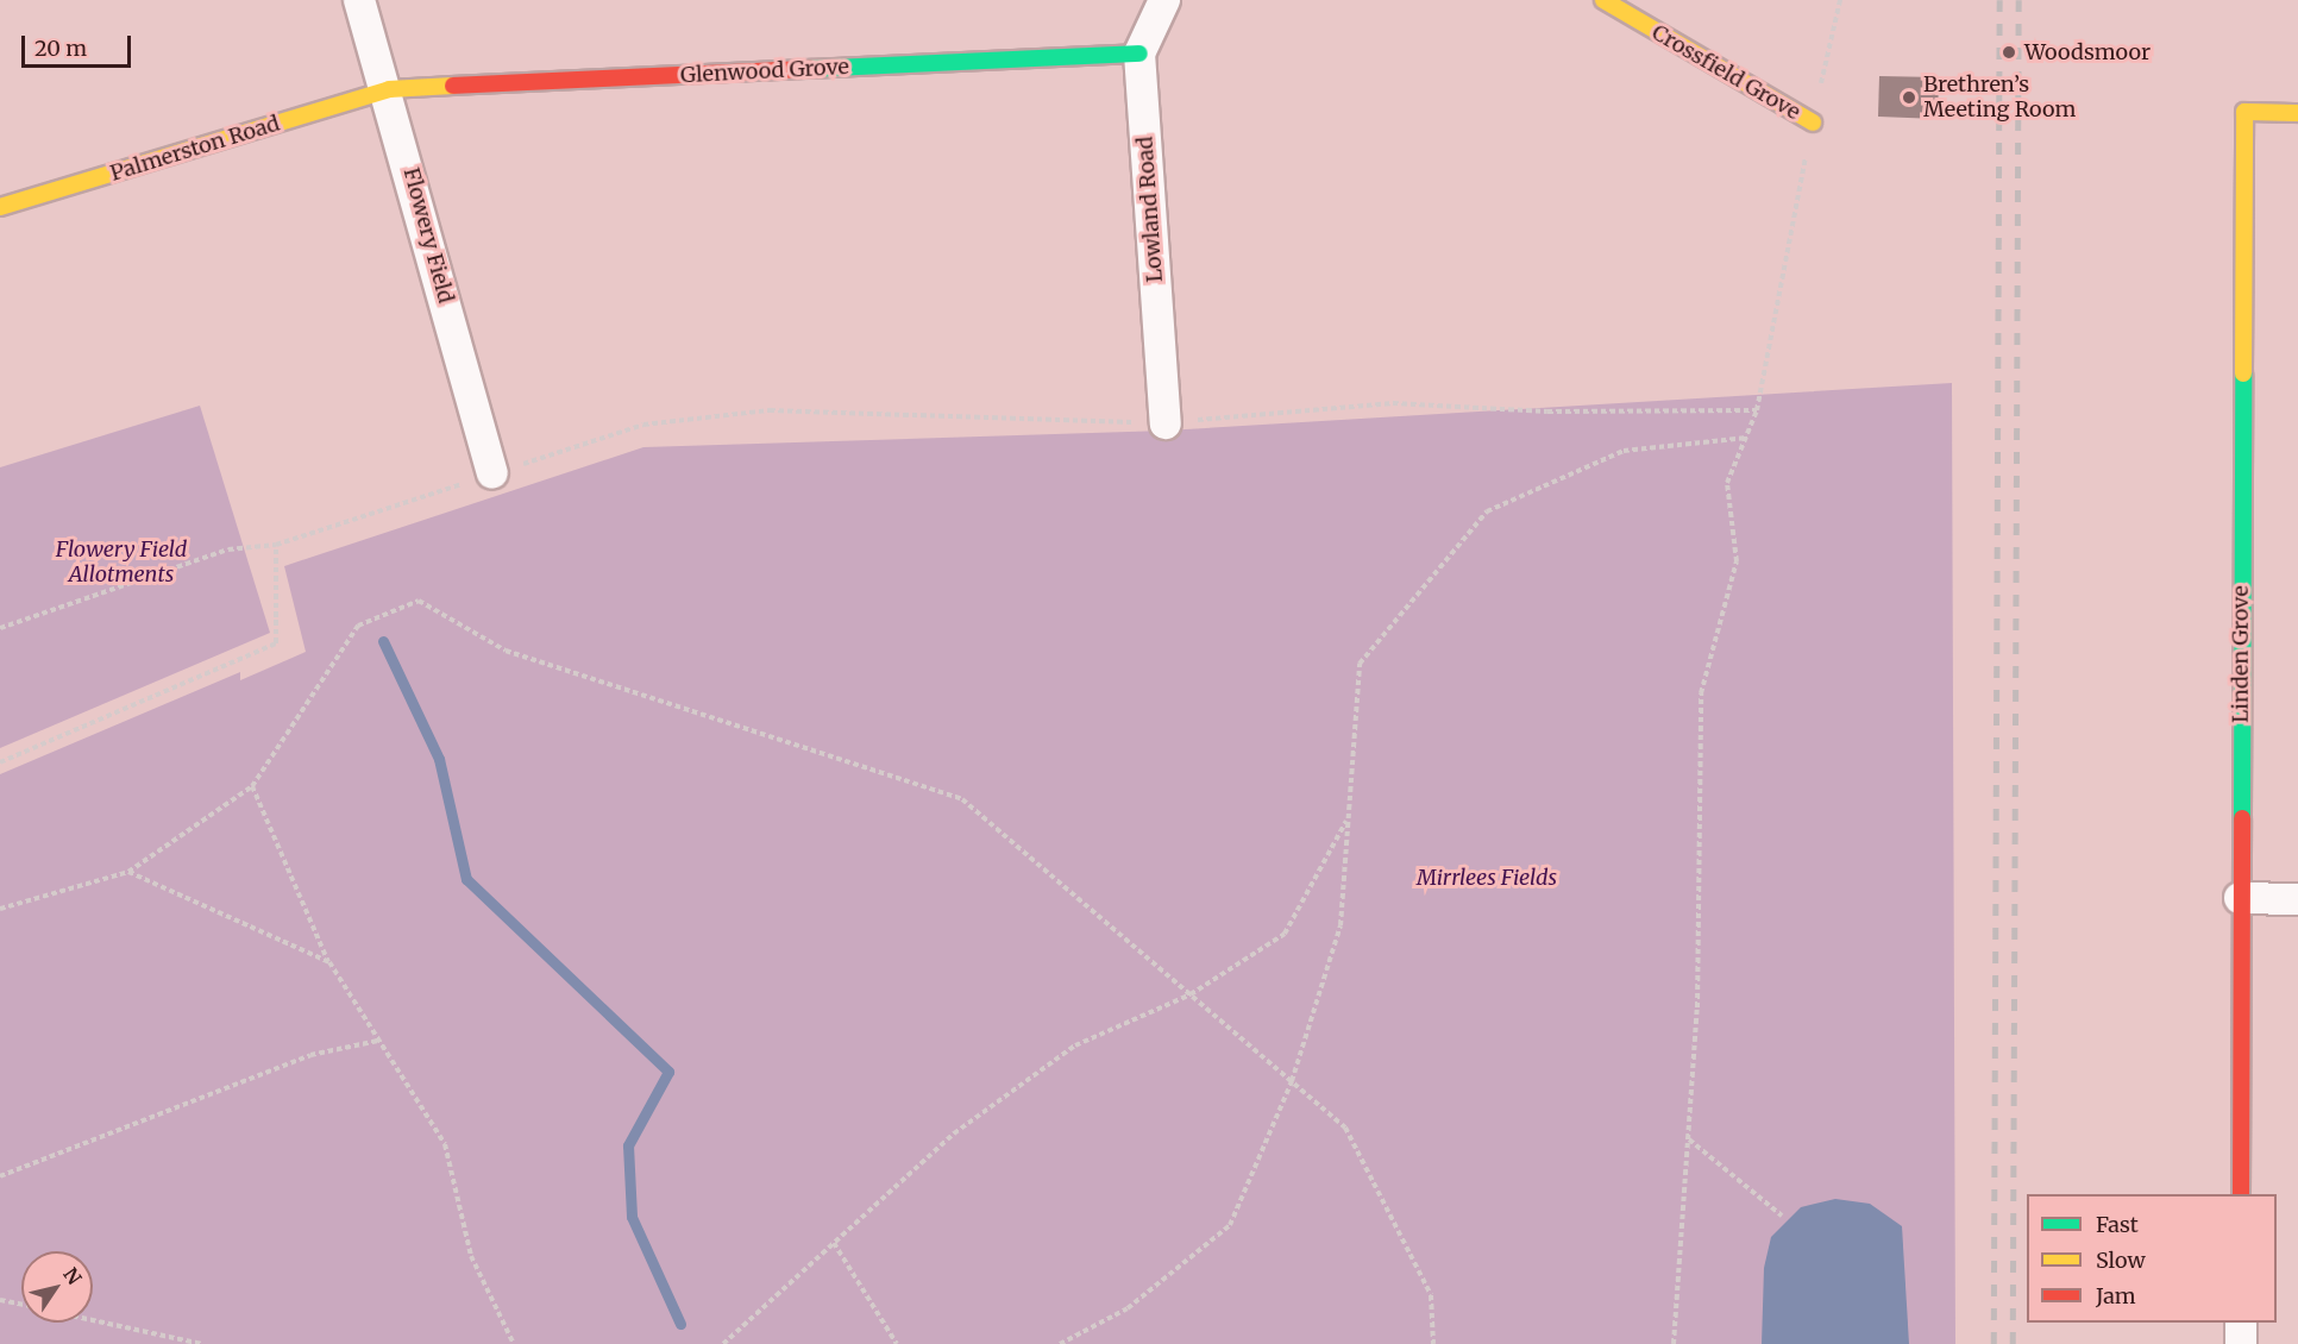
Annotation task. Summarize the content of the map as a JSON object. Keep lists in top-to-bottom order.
{
  "streets": {
    "street": [
      "Glenwood Grove",
      "Crossfield Grove",
      "Palmerston Road",
      "Lowland Road",
      "Flowery Field",
      "Linden Grove"
    ]
  },
  "crossings": [
    ["Glenwood Grove", "Palmerston Road"],
    ["Glenwood Grove", "Lowland Road"],
    ["Glenwood Grove", "Flowery Field"],
    ["Palmerston Road", "Flowery Field"]
  ],
  "parks": ["Flowery Field Allotments", "Mirrlees Fields"],
  "places": ["Woodsmoor", "Brethren’s Meeting Room"],
  "legend": ["Fast", "Slow", "Jam"],
  "scale_bar": "20 m",
  "north": "top right"
}
